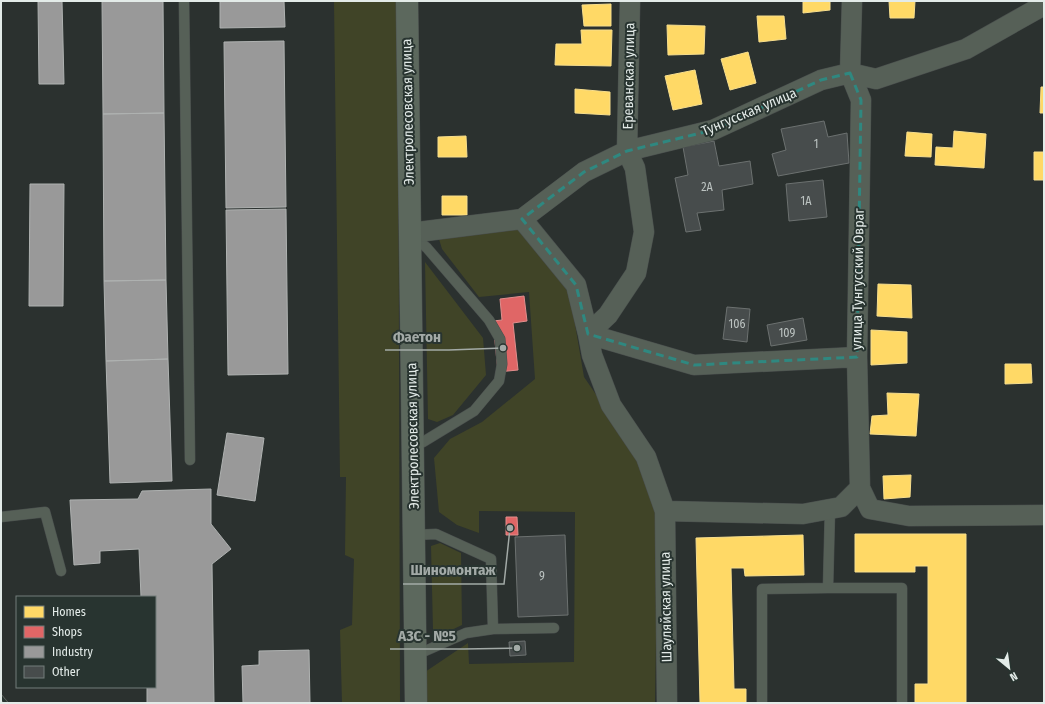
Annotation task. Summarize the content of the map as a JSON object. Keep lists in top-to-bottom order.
{
  "streets": {
    "main road": ["Электролесовская улица"],
    "street": [
      "Ереванская улица",
      "Тунгусская улица",
      "улица Тунгусский Овраг",
      "Шауляйская улица"
    ]
  },
  "crossings": [
    ["Ереванская улица", "Тунгусская улица"],
    ["Тунгусская улица", "улица Тунгусский Овраг"],
    ["Тунгусская улица", "Шауляйская улица"]
  ],
  "places": ["Фаетон", "Шиномонтаж", "АЗС - №5"],
  "house_numbers": [
    "1",
    "2А",
    "1А",
    "106",
    "109",
    "9"
  ],
  "legend": [
    "Homes",
    "Shops",
    "Industry",
    "Other"
  ],
  "north": "bottom right"
}
